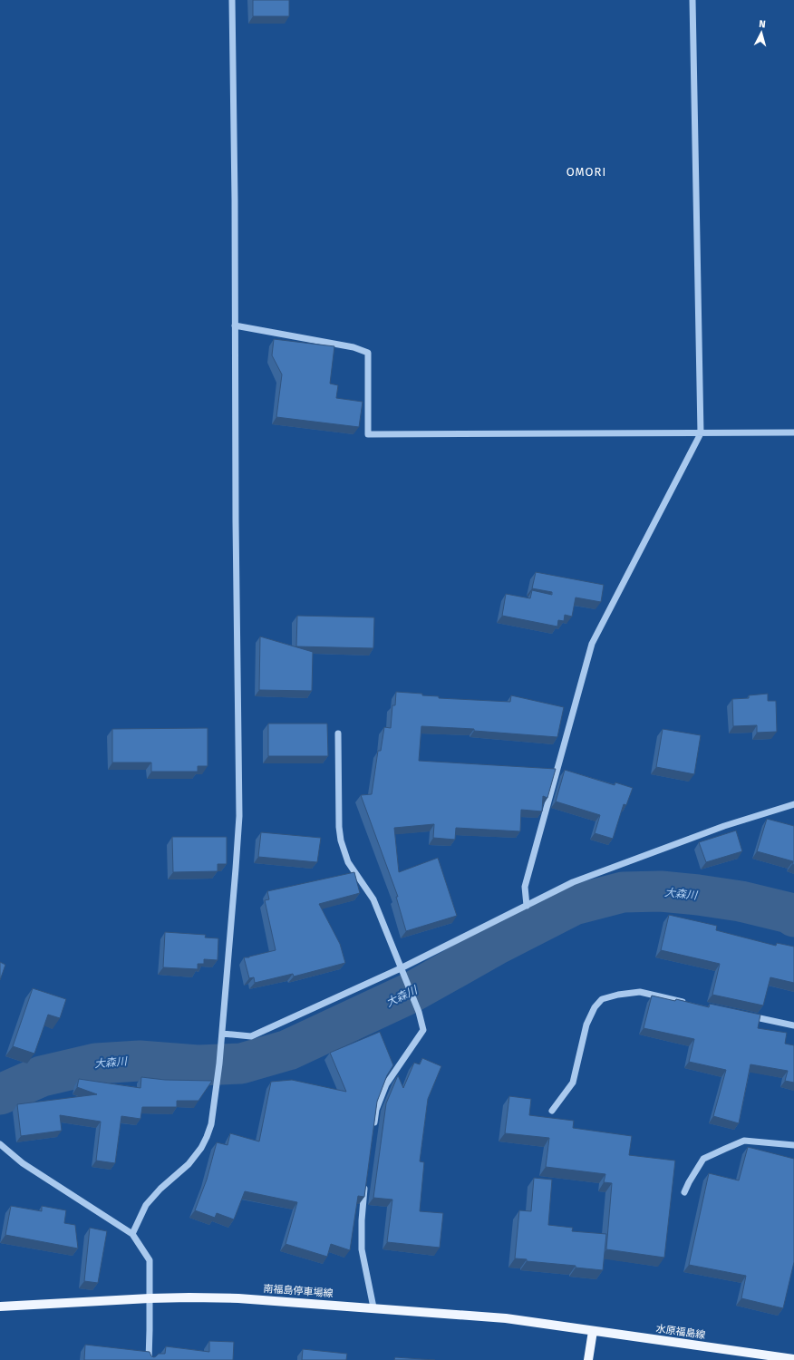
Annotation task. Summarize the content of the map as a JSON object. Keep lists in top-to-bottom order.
{
  "streets": {
    "main road": ["南福島停車場線", "水原福島線"]
  },
  "crossings": [
    ["南福島停車場線", "水原福島線"]
  ],
  "districts": ["OMORI"],
  "water": ["大森川"],
  "north": "top"
}
